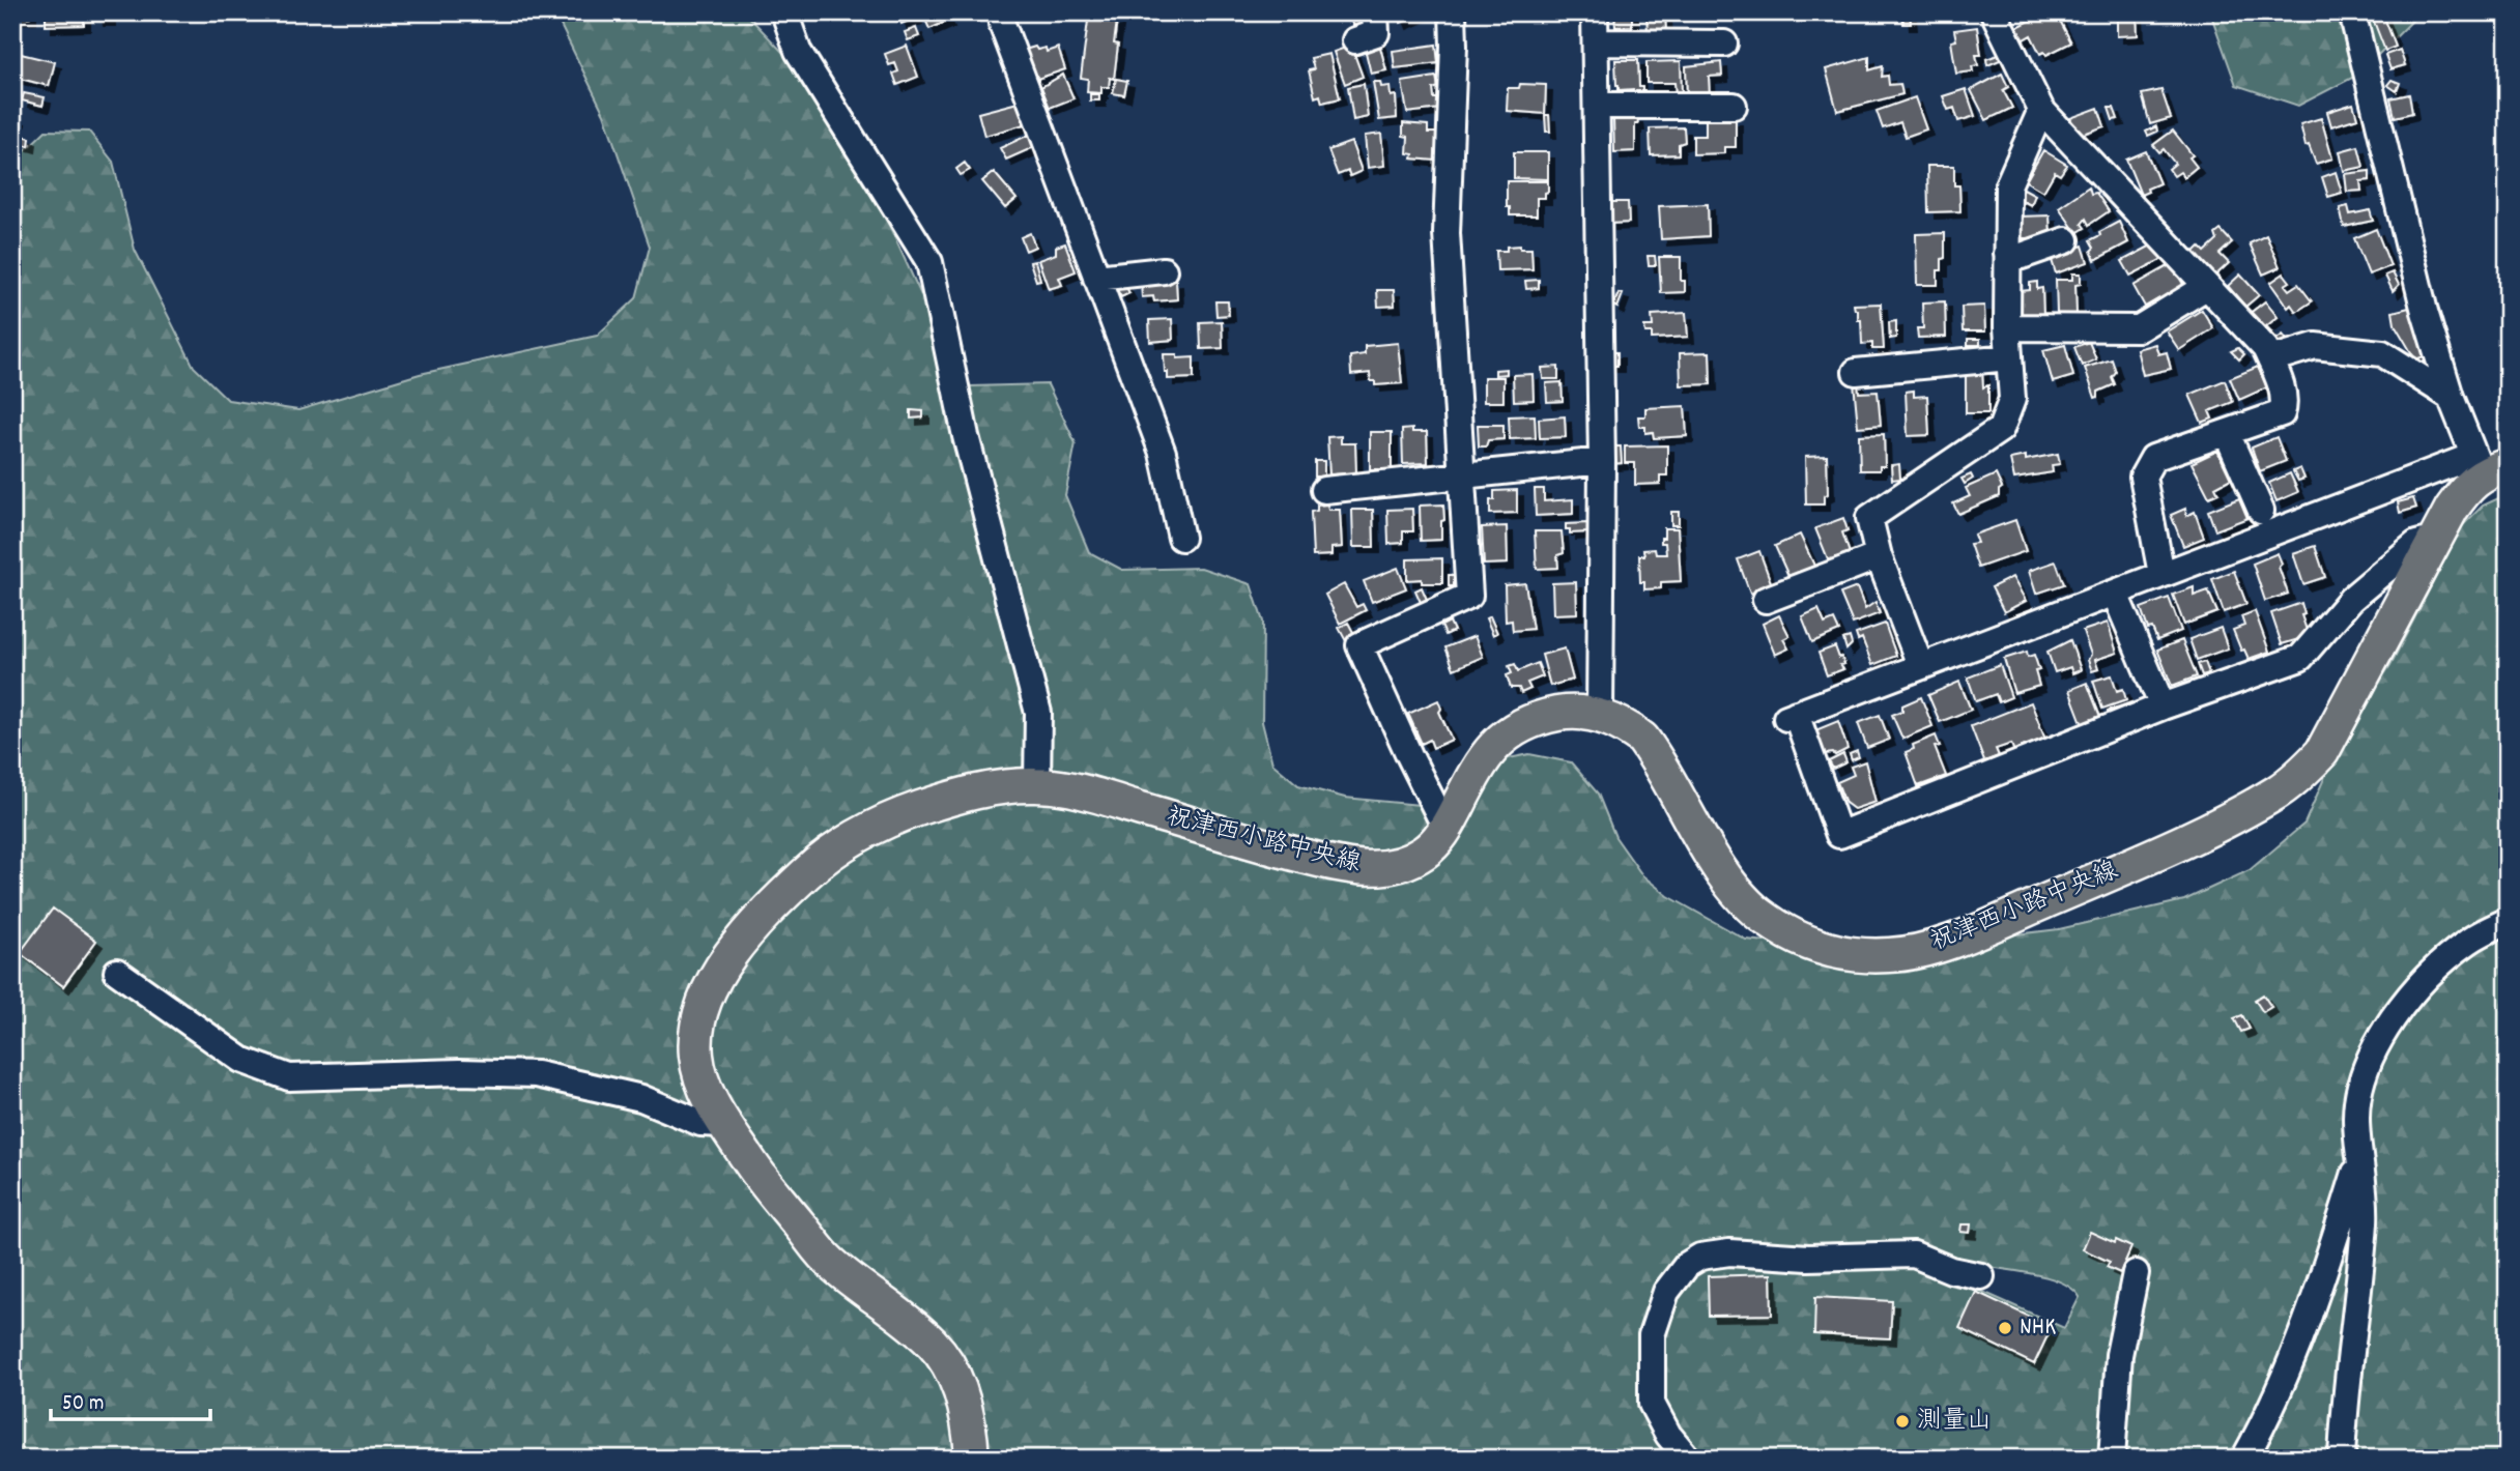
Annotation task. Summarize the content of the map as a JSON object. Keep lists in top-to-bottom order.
{
  "streets": {
    "main road": ["祝津西小路中央線"]
  },
  "places": ["NHK", "測量山"],
  "scale_bar": "50 m"
}
